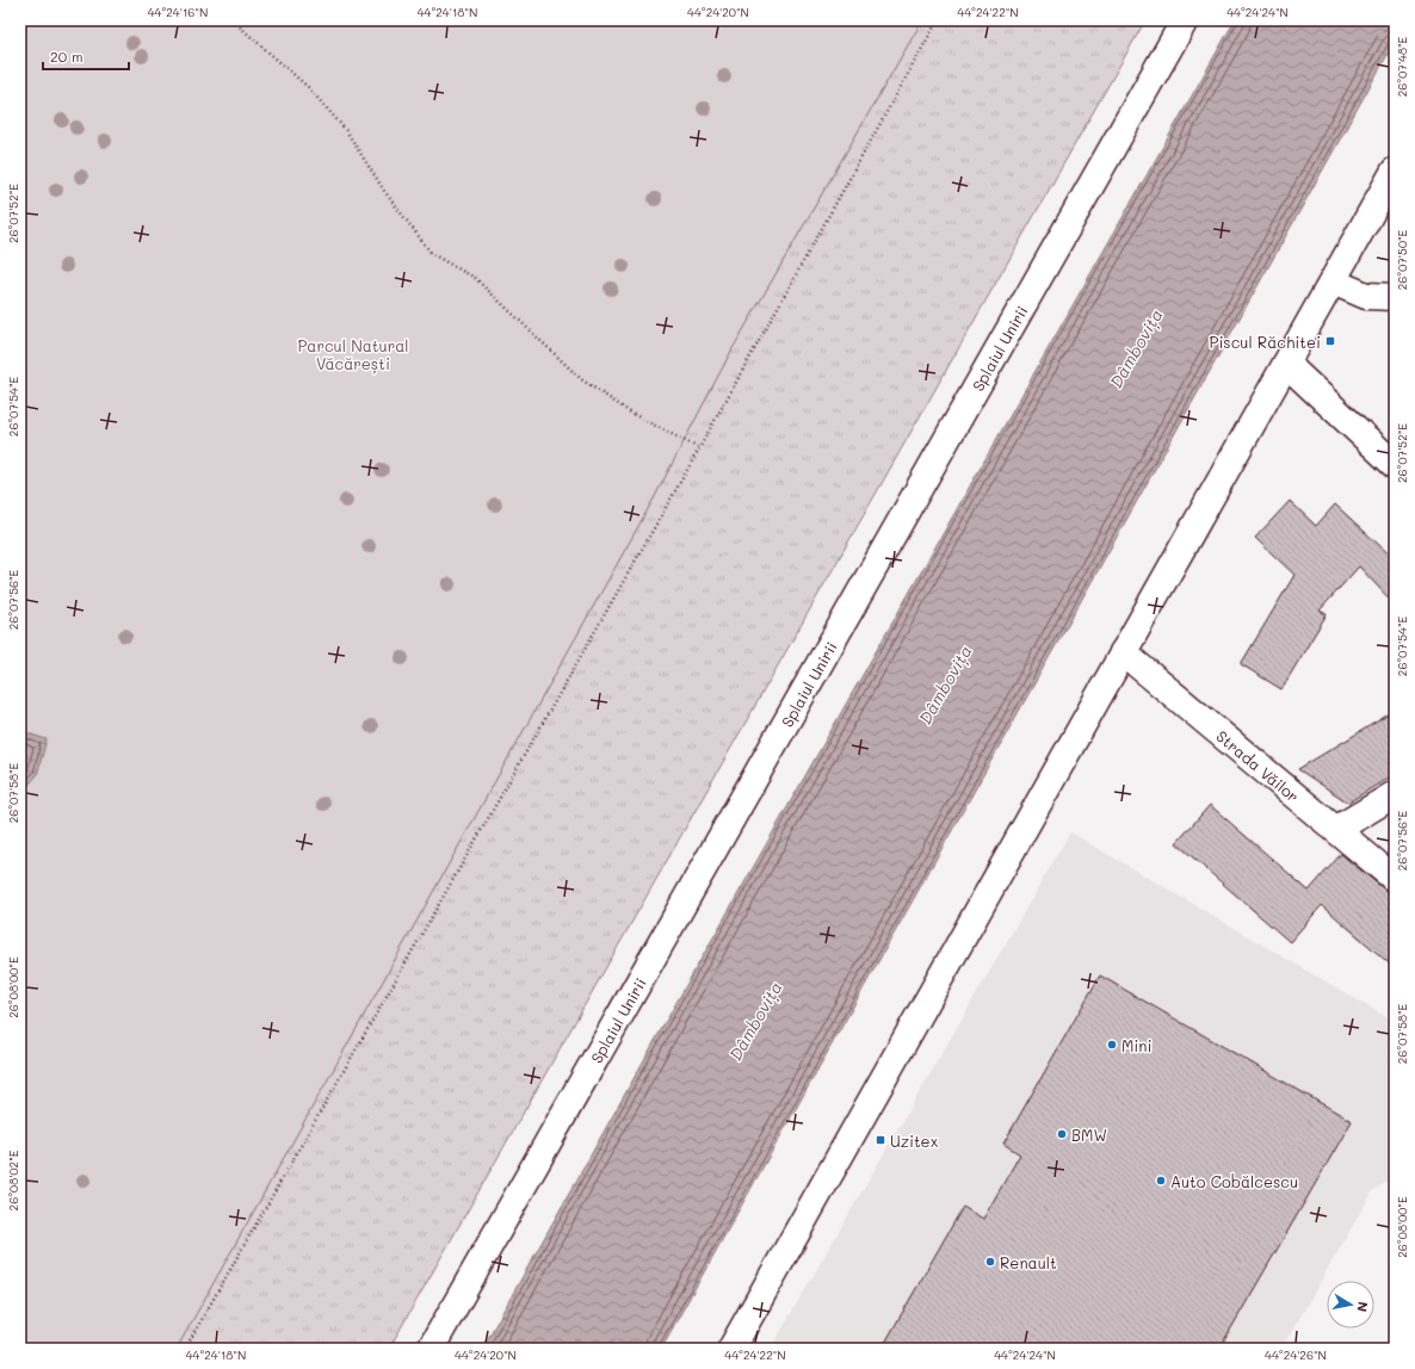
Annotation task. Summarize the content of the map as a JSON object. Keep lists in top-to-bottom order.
{
  "streets": {
    "main road": ["Splaiul Unirii", "Strada Văilor"]
  },
  "water": ["Dâmbovița"],
  "parks": ["Parcul Natural Văcărești"],
  "places": {
    "transit": ["Piscul Răchitei", "Uzitex"],
    "other": [
      "Mini",
      "BMW",
      "Auto Cobălcescu",
      "Renault"
    ]
  },
  "scale_bar": "20 m",
  "north": "right",
  "coordinates": [
    "44°24'16\"N",
    "44°24'18\"N",
    "44°24'20\"N",
    "44°24'22\"N",
    "44°24'24\"N",
    "26°07'48\"E",
    "26°07'52\"E",
    "26°07'50\"E",
    "26°07'54\"E",
    "26°07'56\"E",
    "26°07'58\"E",
    "26°08'00\"E",
    "26°08'02\"E",
    "44°24'26\"N"
  ]
}
